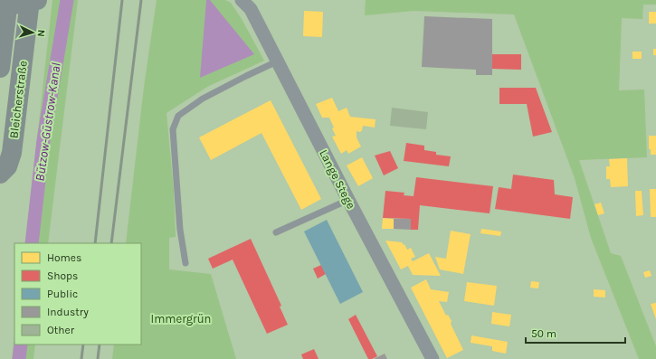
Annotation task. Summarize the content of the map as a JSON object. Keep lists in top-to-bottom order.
{
  "streets": {
    "main road": ["Bleicherstraße"],
    "street": ["Lange Stege"]
  },
  "water": ["Bützow-Güstrow-Kanal"],
  "parks": ["Immergrün"],
  "legend": [
    "Homes",
    "Shops",
    "Public",
    "Industry",
    "Other"
  ],
  "scale_bar": "50 m",
  "north": "right"
}
